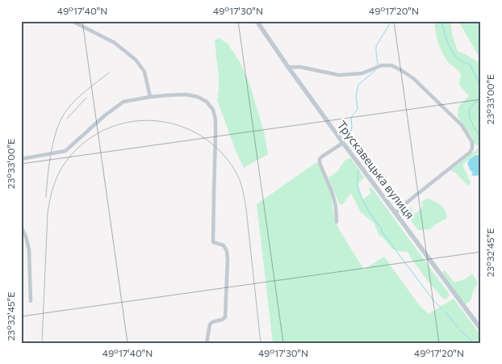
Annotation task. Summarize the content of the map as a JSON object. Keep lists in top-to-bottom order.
{
  "streets": {
    "street": ["Трускавецька вулиця"]
  },
  "coordinates": [
    "49°17'40\"N",
    "49°17'30\"N",
    "49°17'20\"N",
    "23°33'00\"E",
    "23°32'45\"E"
  ]
}
